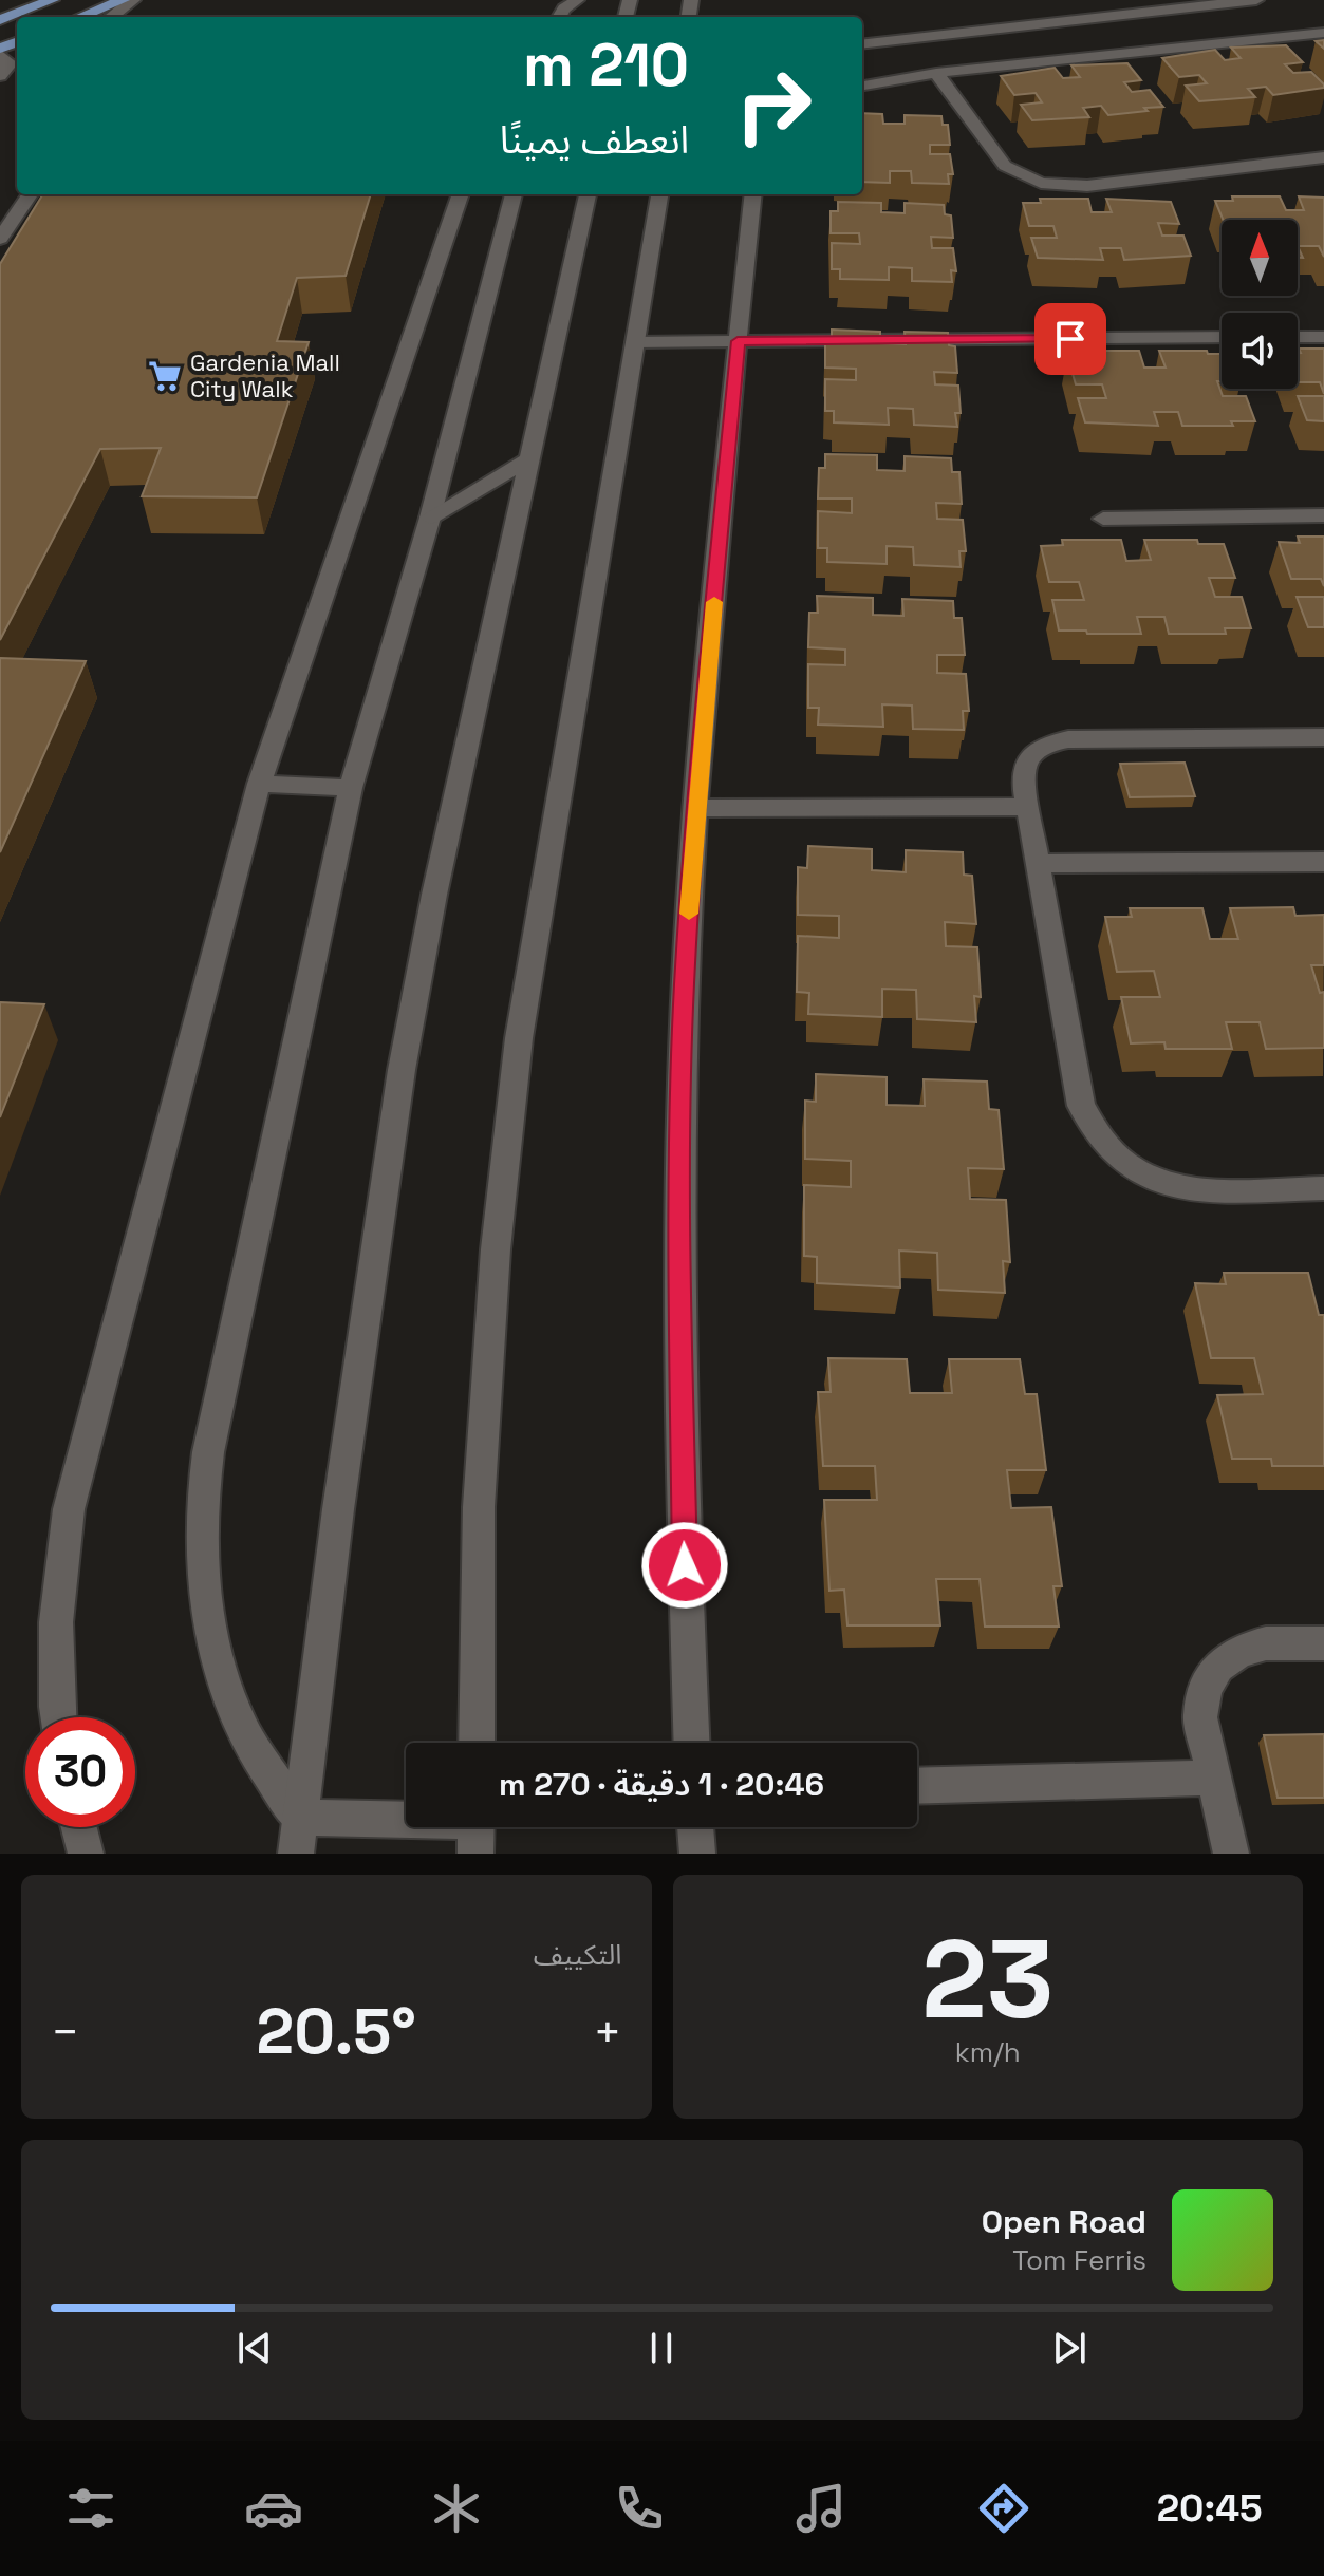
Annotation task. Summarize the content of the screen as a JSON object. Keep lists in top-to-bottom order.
{
  "places": {
    "supermarket": ["Gardenia Mall City Walk"]
  },
  "north": "top",
  "page": {
    "turn": ["210 m", "انعطف يمينًا"],
    "limit": "30",
    "trip": "20:46 · 1 دقيقة · 270 m",
    "tile": [
      ["23", "km/h"],
      "التكييف"
    ],
    "heat": ["−", "20.5°", "+"],
    "song": ["Open Road", "Tom Ferris"],
    "tabs": "20:45"
  }
}
